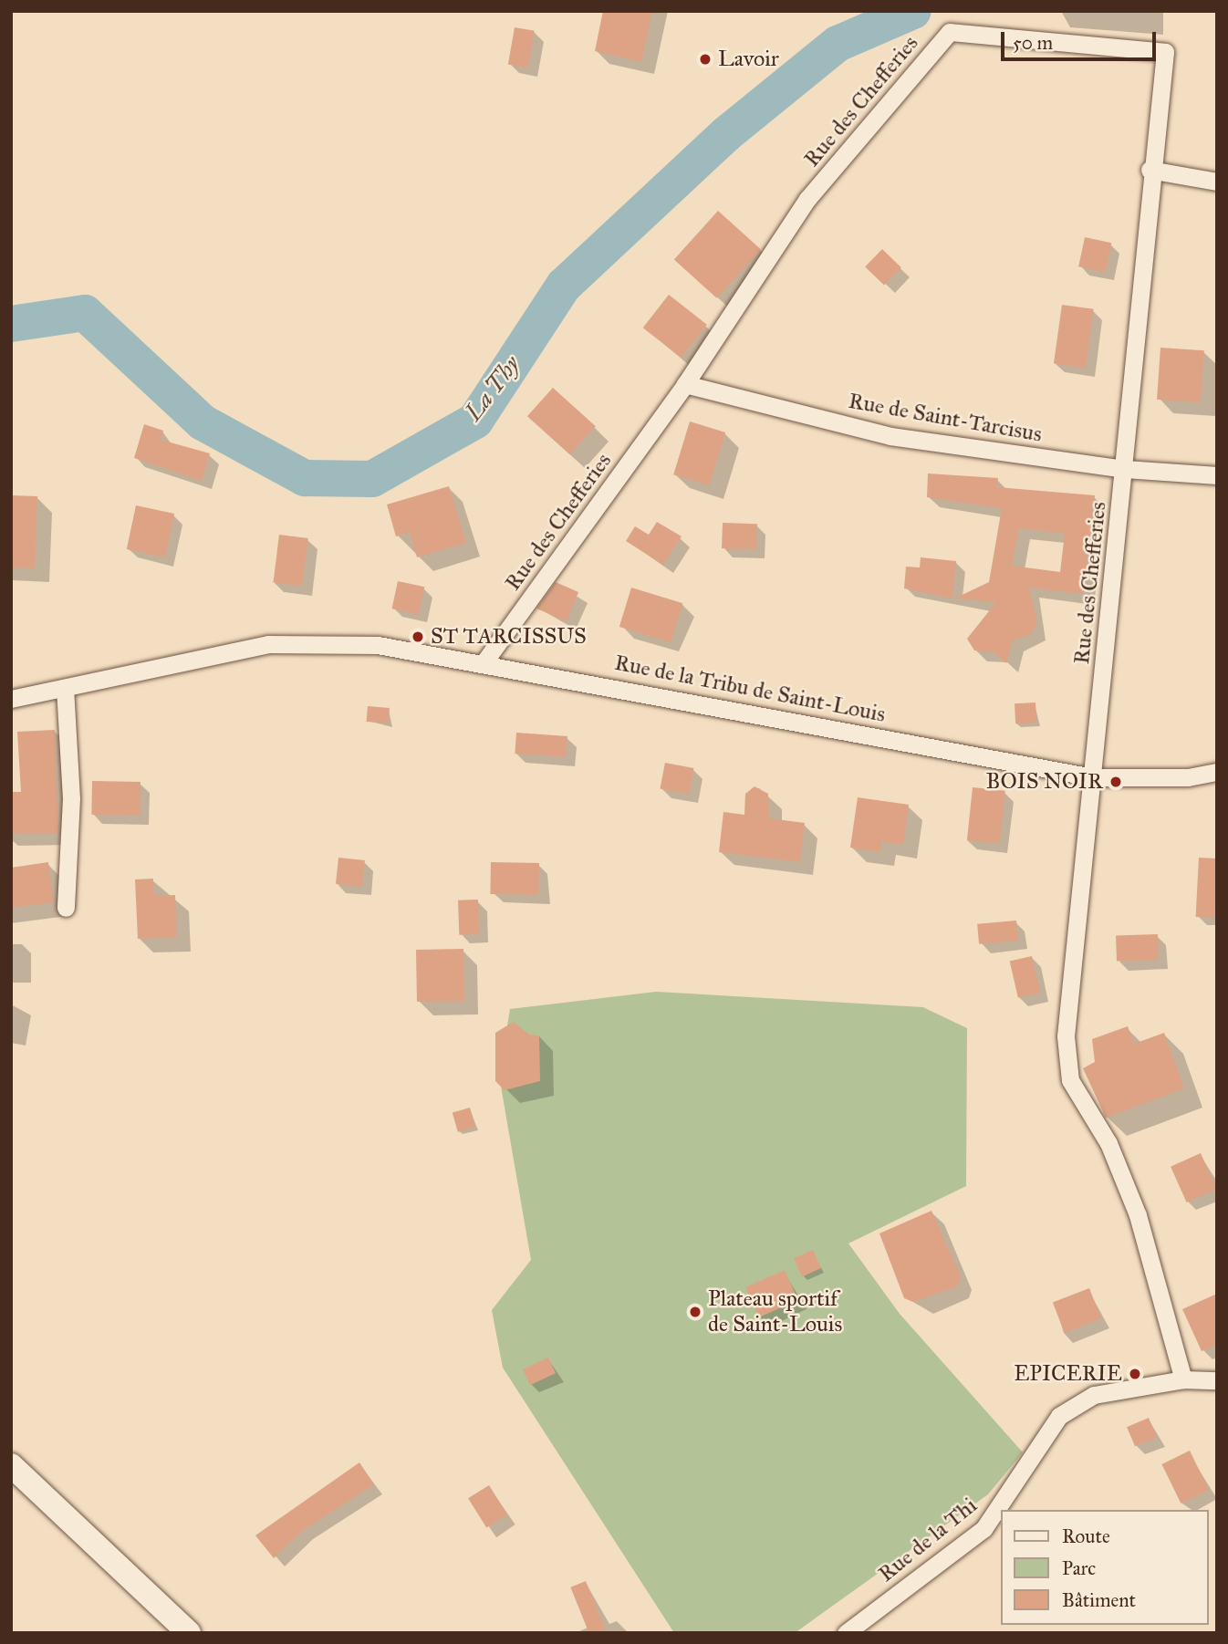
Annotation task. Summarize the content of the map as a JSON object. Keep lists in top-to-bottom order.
{
  "streets": {
    "street": [
      "Rue des Chefferies",
      "Rue de Saint-Tarcisus",
      "Rue de la Tribu de Saint-Louis",
      "Rue de la Thi"
    ]
  },
  "crossings": [
    ["Rue des Chefferies", "Rue de Saint-Tarcisus"],
    ["Rue des Chefferies", "Rue de la Tribu de Saint-Louis"],
    ["Rue des Chefferies", "Rue de la Thi"]
  ],
  "water": ["La Thy"],
  "places": [
    "Lavoir",
    "ST TARCISSUS",
    "BOIS NOIR",
    "Plateau sportif de Saint-Louis",
    "EPICERIE"
  ],
  "legend": ["Route", "Parc", "Bâtiment"],
  "scale_bar": "50 m"
}
